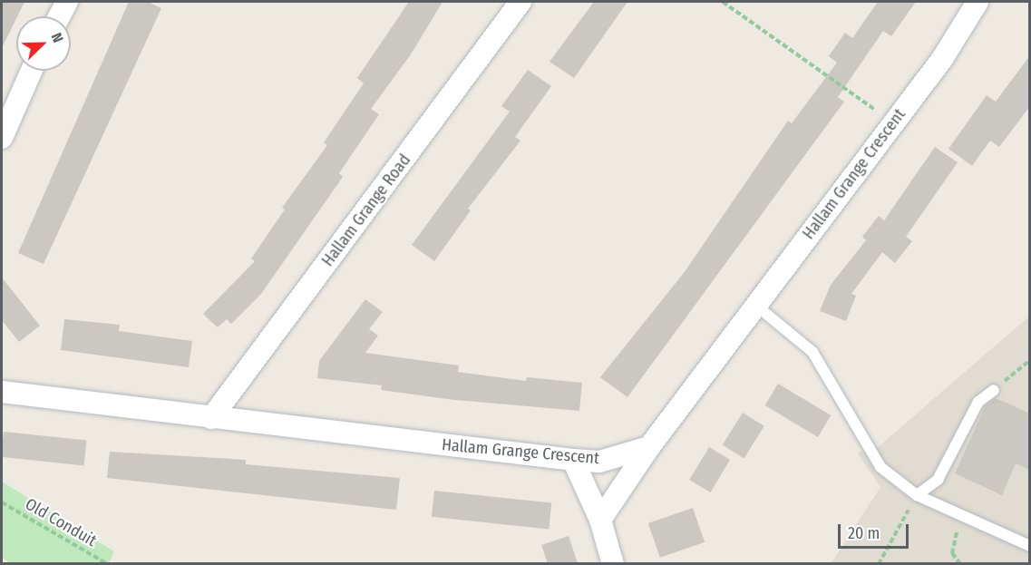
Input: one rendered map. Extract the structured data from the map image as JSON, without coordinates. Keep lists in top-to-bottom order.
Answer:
{
  "streets": {
    "street": ["Hallam Grange Crescent", "Hallam Grange Road"],
    "path": ["Old Conduit"]
  },
  "crossings": [
    ["Hallam Grange Crescent", "Hallam Grange Road"]
  ],
  "scale_bar": "20 m",
  "north": "top right"
}
